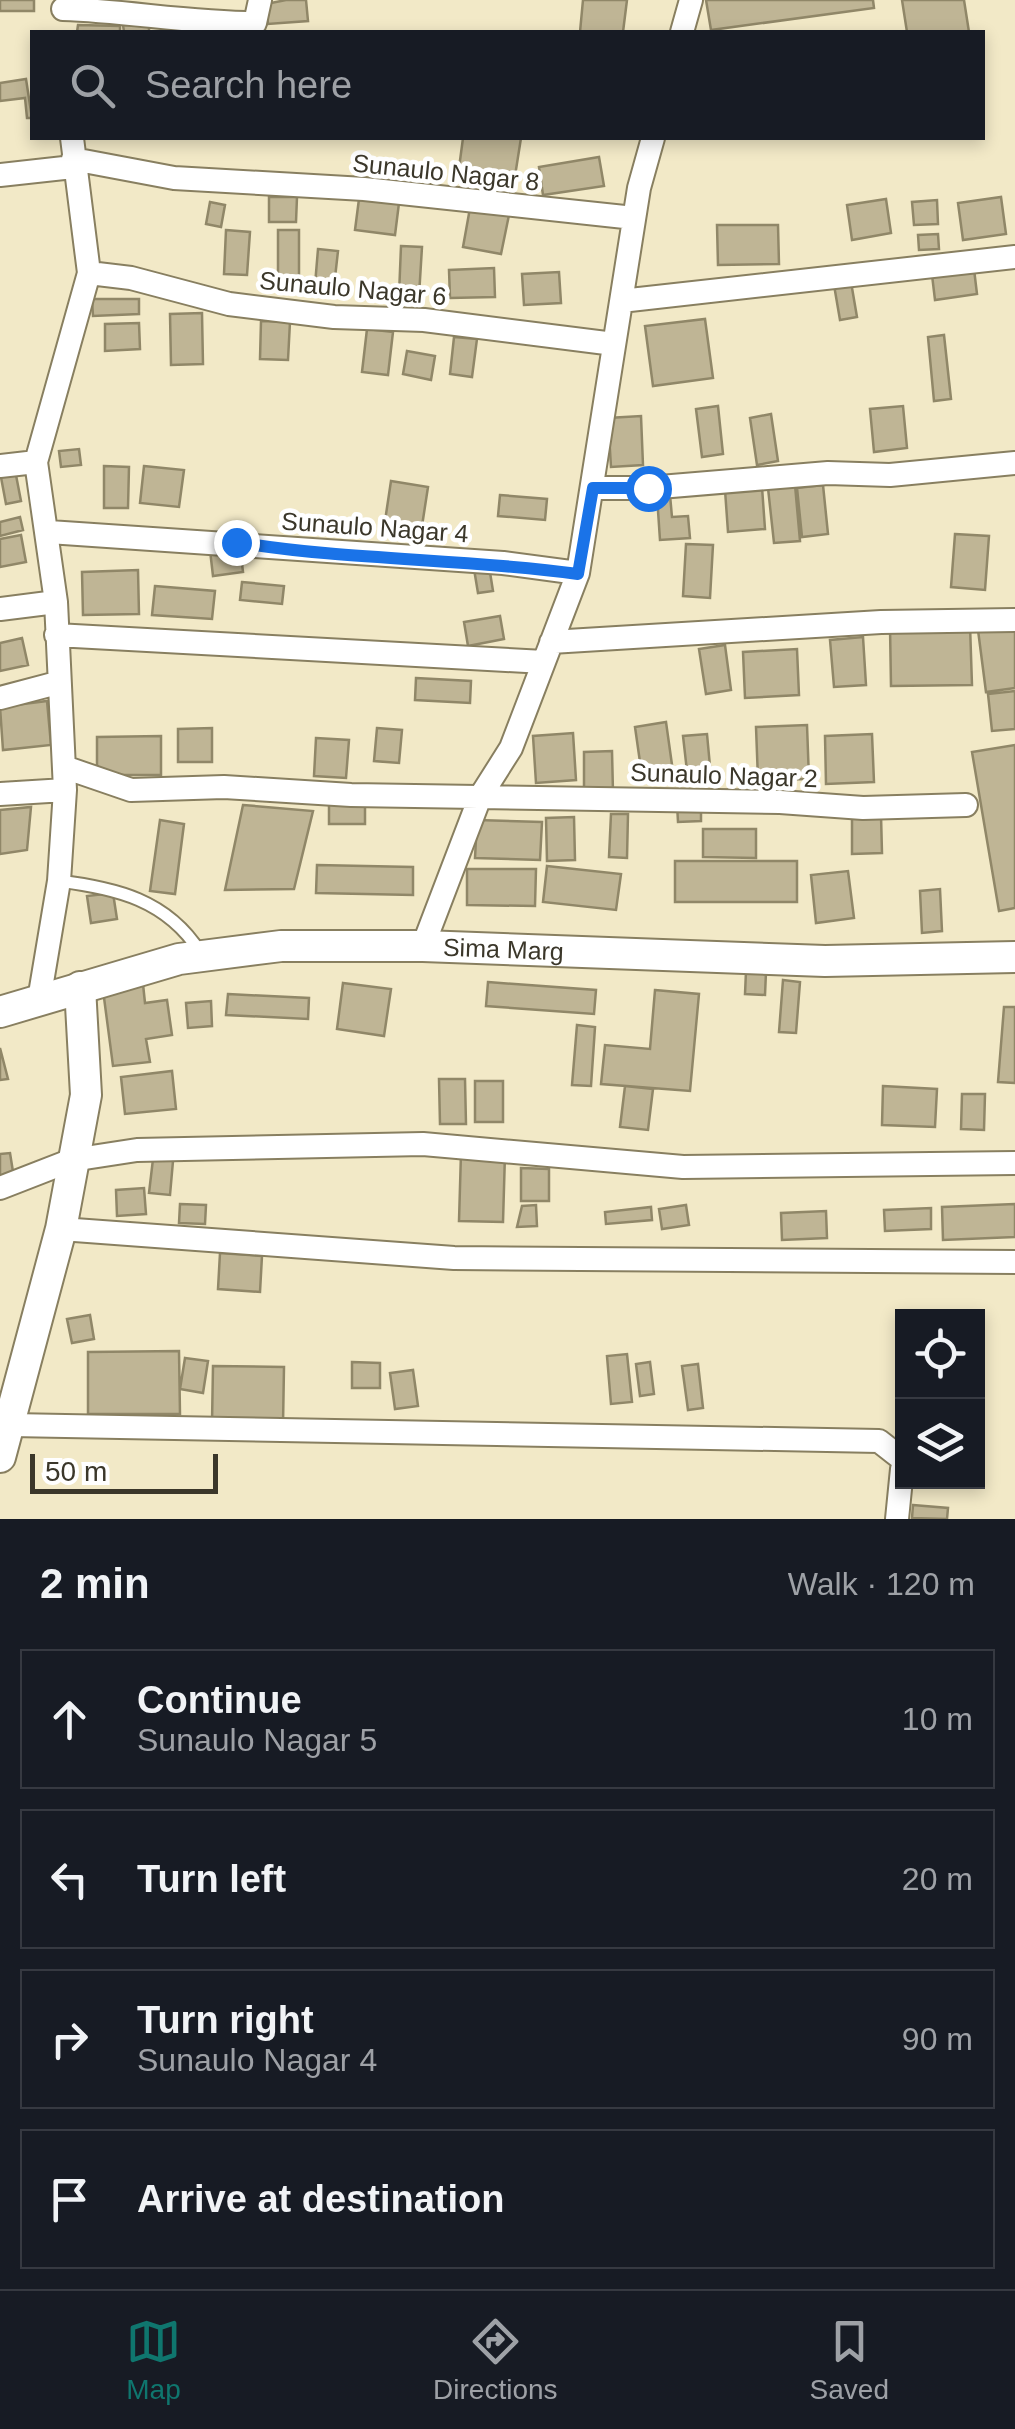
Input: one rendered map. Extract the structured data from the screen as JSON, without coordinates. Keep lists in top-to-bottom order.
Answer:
{
  "streets": {
    "street": [
      "Sunaulo Nagar 8",
      "Sunaulo Nagar 6",
      "Sunaulo Nagar 4",
      "Sunaulo Nagar 2",
      "Sima Marg"
    ]
  },
  "scale_bar": "50 m",
  "page": {
    "search": "Search here",
    "scale": "50 m",
    "heading": ["2 min", "Walk · 120 m"],
    "list": [
      ["Continue", "Sunaulo Nagar 5", "10 m"],
      ["Turn left", "20 m"],
      ["Turn right", "Sunaulo Nagar 4", "90 m"],
      "Arrive at destination"
    ],
    "nav": ["Map", "Directions", "Saved"]
  }
}
